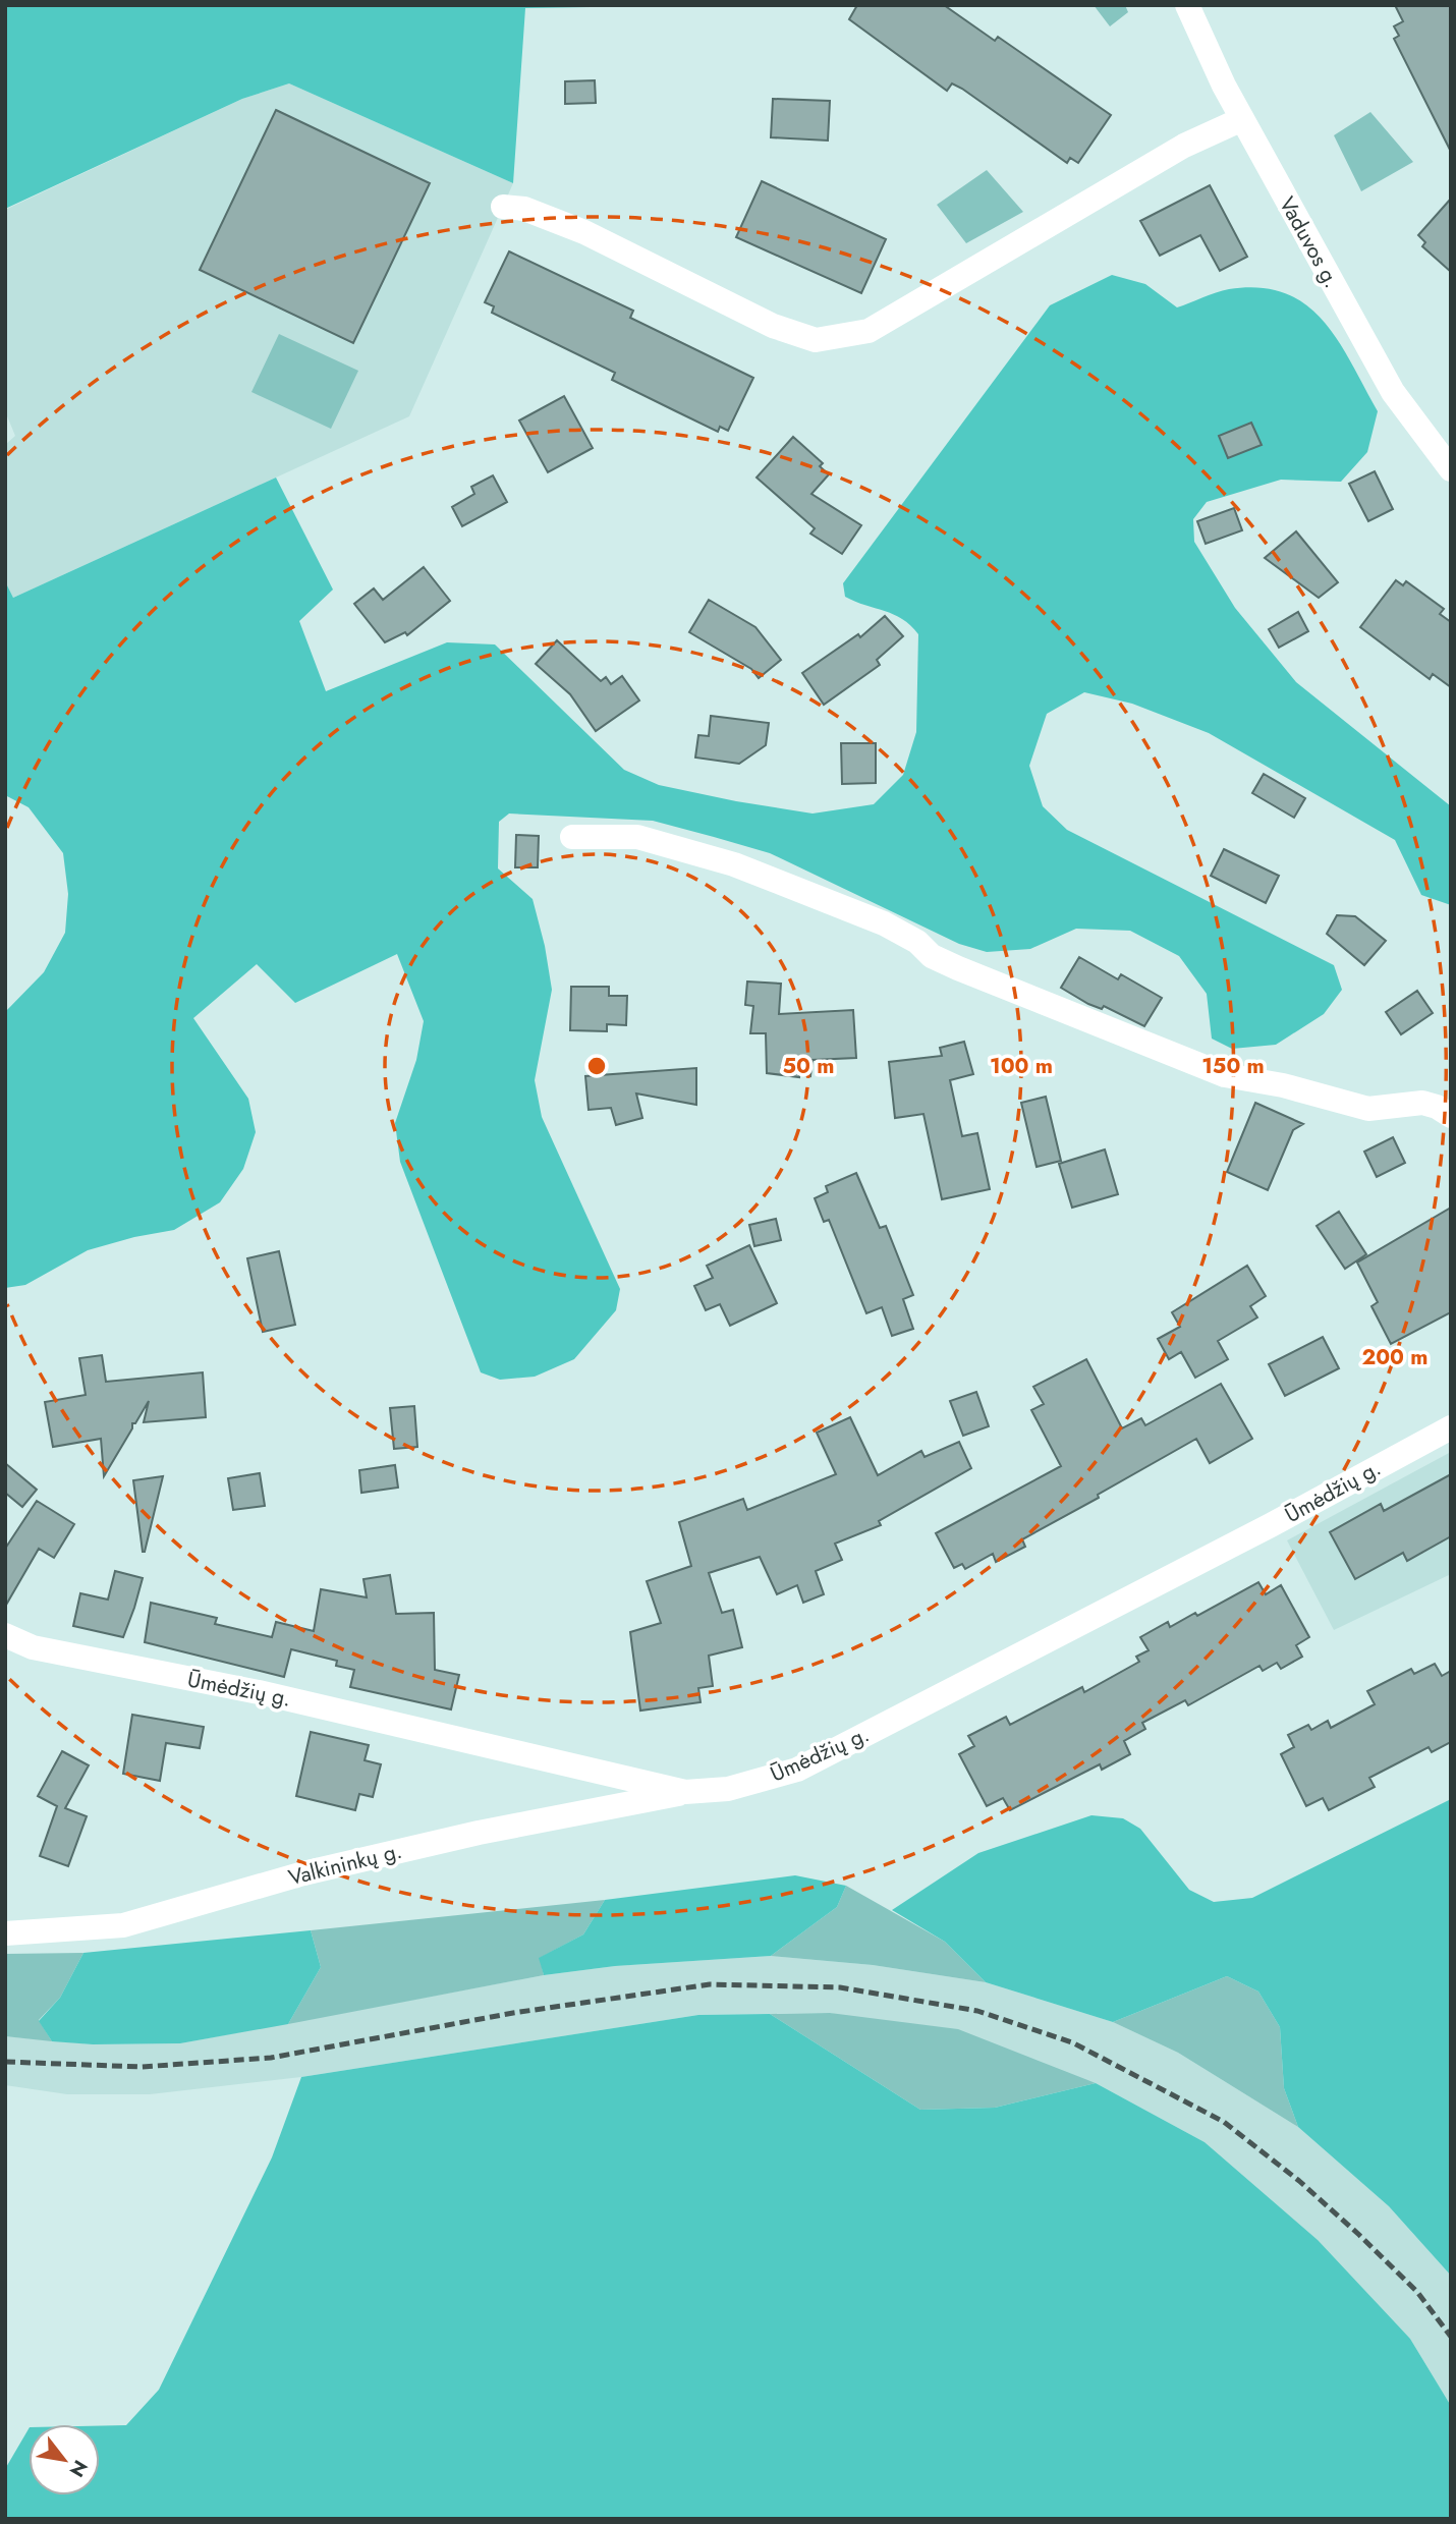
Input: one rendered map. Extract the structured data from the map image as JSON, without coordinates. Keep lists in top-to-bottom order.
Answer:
{
  "streets": {
    "street": ["Vaduvos g.", "Ūmėdžių g.", "Valkininkų g."]
  },
  "crossings": [
    ["Ūmėdžių g.", "Valkininkų g."]
  ],
  "north": "bottom right",
  "rings": [
    "50 m",
    "100 m",
    "150 m",
    "200 m"
  ]
}
